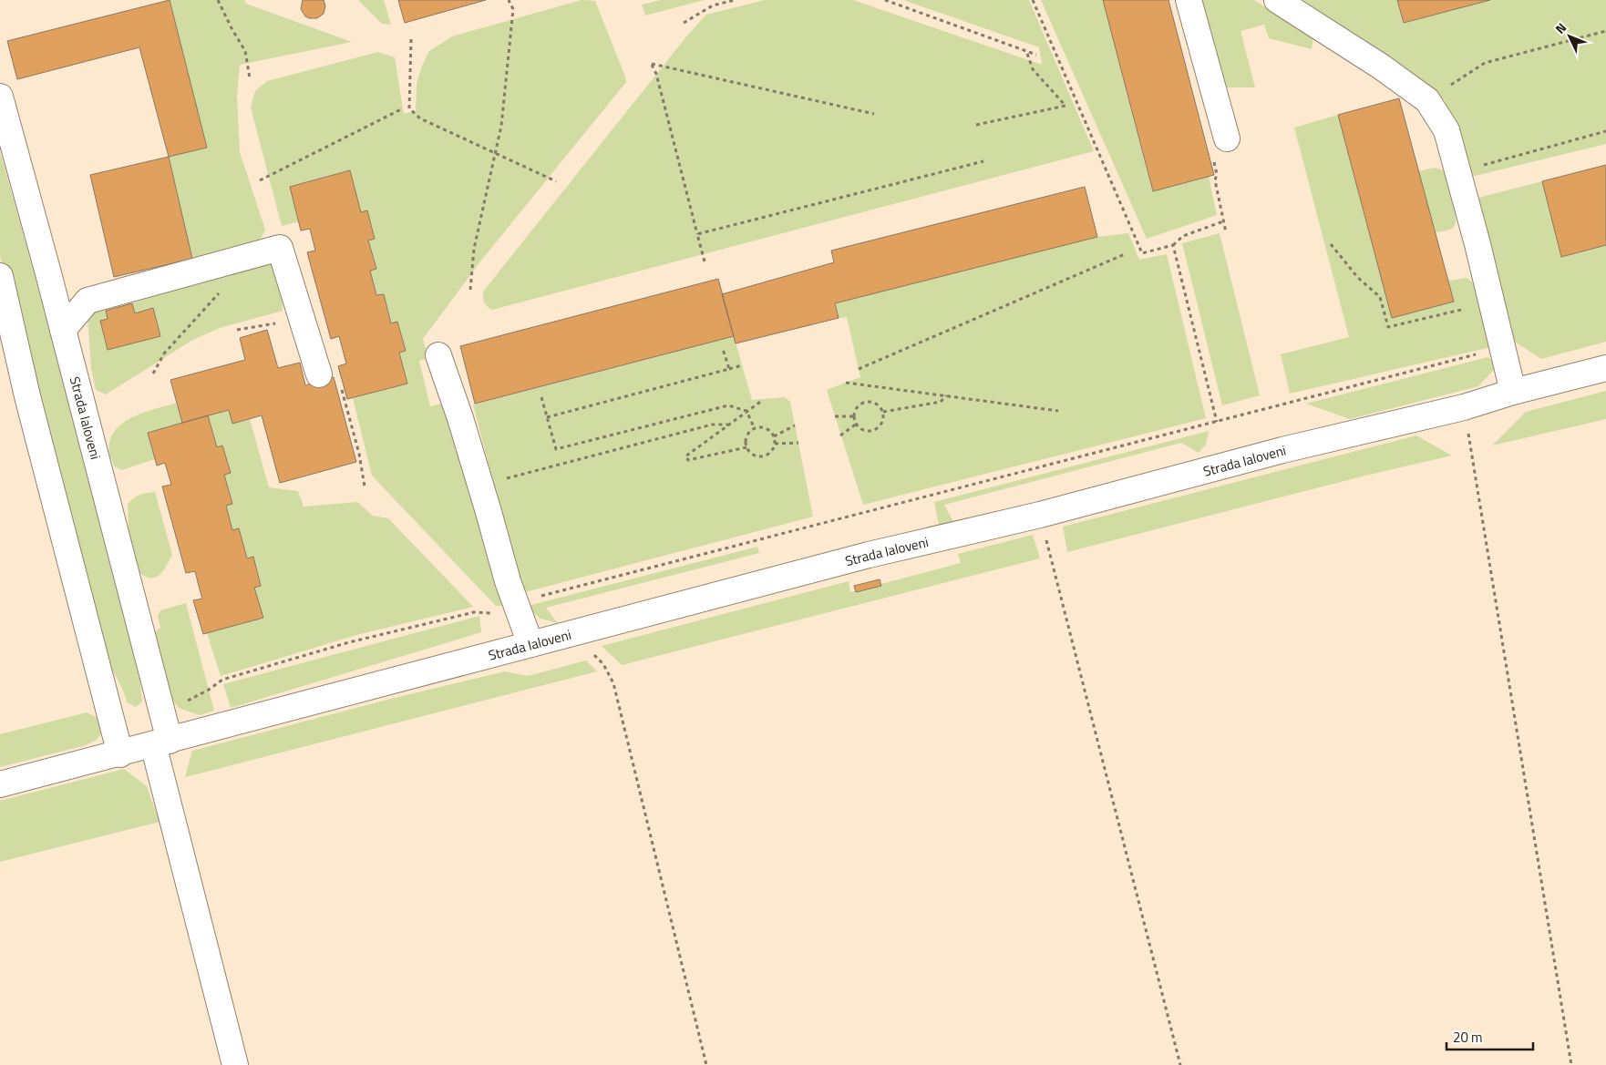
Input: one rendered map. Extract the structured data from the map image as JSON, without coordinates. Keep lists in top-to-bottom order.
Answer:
{
  "streets": {
    "street": ["Strada Ialoveni"]
  },
  "scale_bar": "20 m",
  "north": "top left"
}
